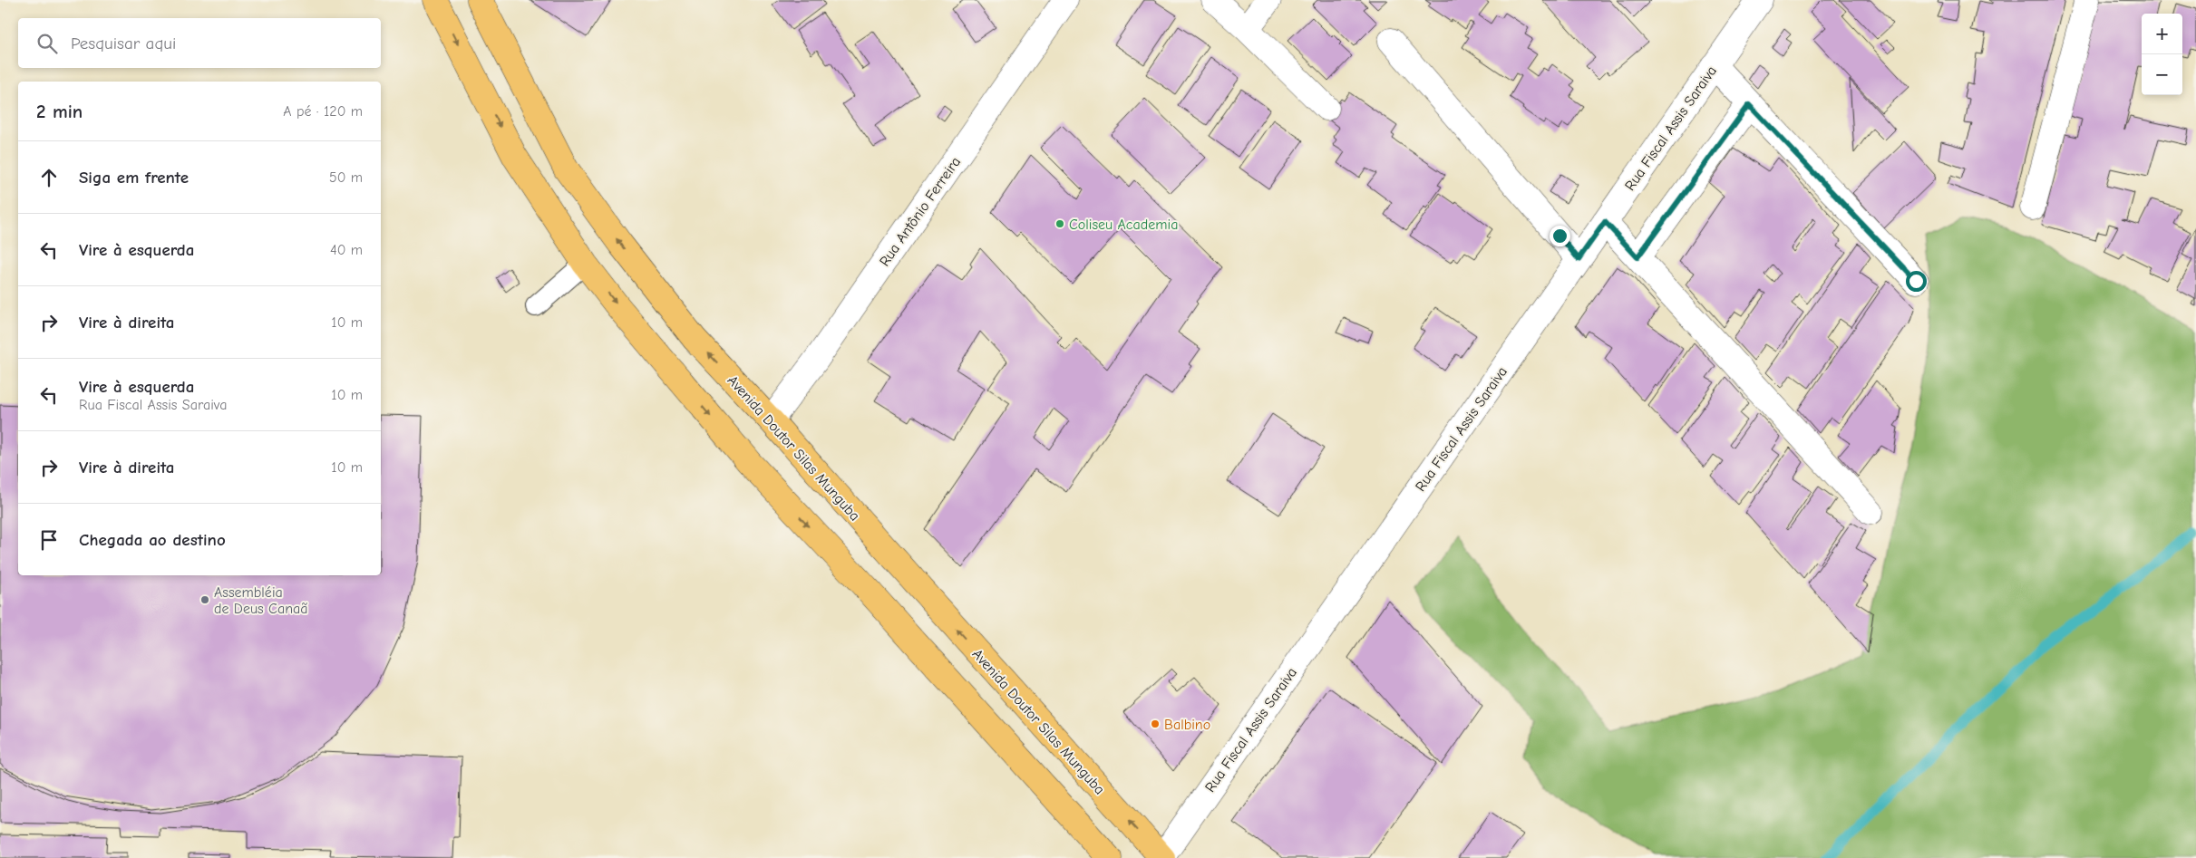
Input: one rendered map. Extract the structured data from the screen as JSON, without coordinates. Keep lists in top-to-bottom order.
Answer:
{
  "streets": {
    "main road": ["Avenida Doutor Silas Munguba"],
    "street": ["Rua Fiscal Assis Saraiva", "Rua Antônio Ferreira"]
  },
  "crossings": [
    ["Rua Fiscal Assis Saraiva", "Avenida Doutor Silas Munguba"],
    ["Rua Antônio Ferreira", "Avenida Doutor Silas Munguba"]
  ],
  "places": ["Coliseu Academia", "Assembléia de Deus Canaã", "Balbino"],
  "page": {
    "map_buttons": ["+", "−"],
    "search": "Pesquisar aqui",
    "heading": ["2 min", "A pé · 120 m"],
    "list": [
      ["Siga em frente", "50 m"],
      ["Vire à esquerda", "40 m"],
      ["Vire à direita", "10 m"],
      ["Vire à esquerda", "Rua Fiscal Assis Saraiva", "10 m"],
      ["Vire à direita", "10 m"],
      "Chegada ao destino"
    ]
  }
}
